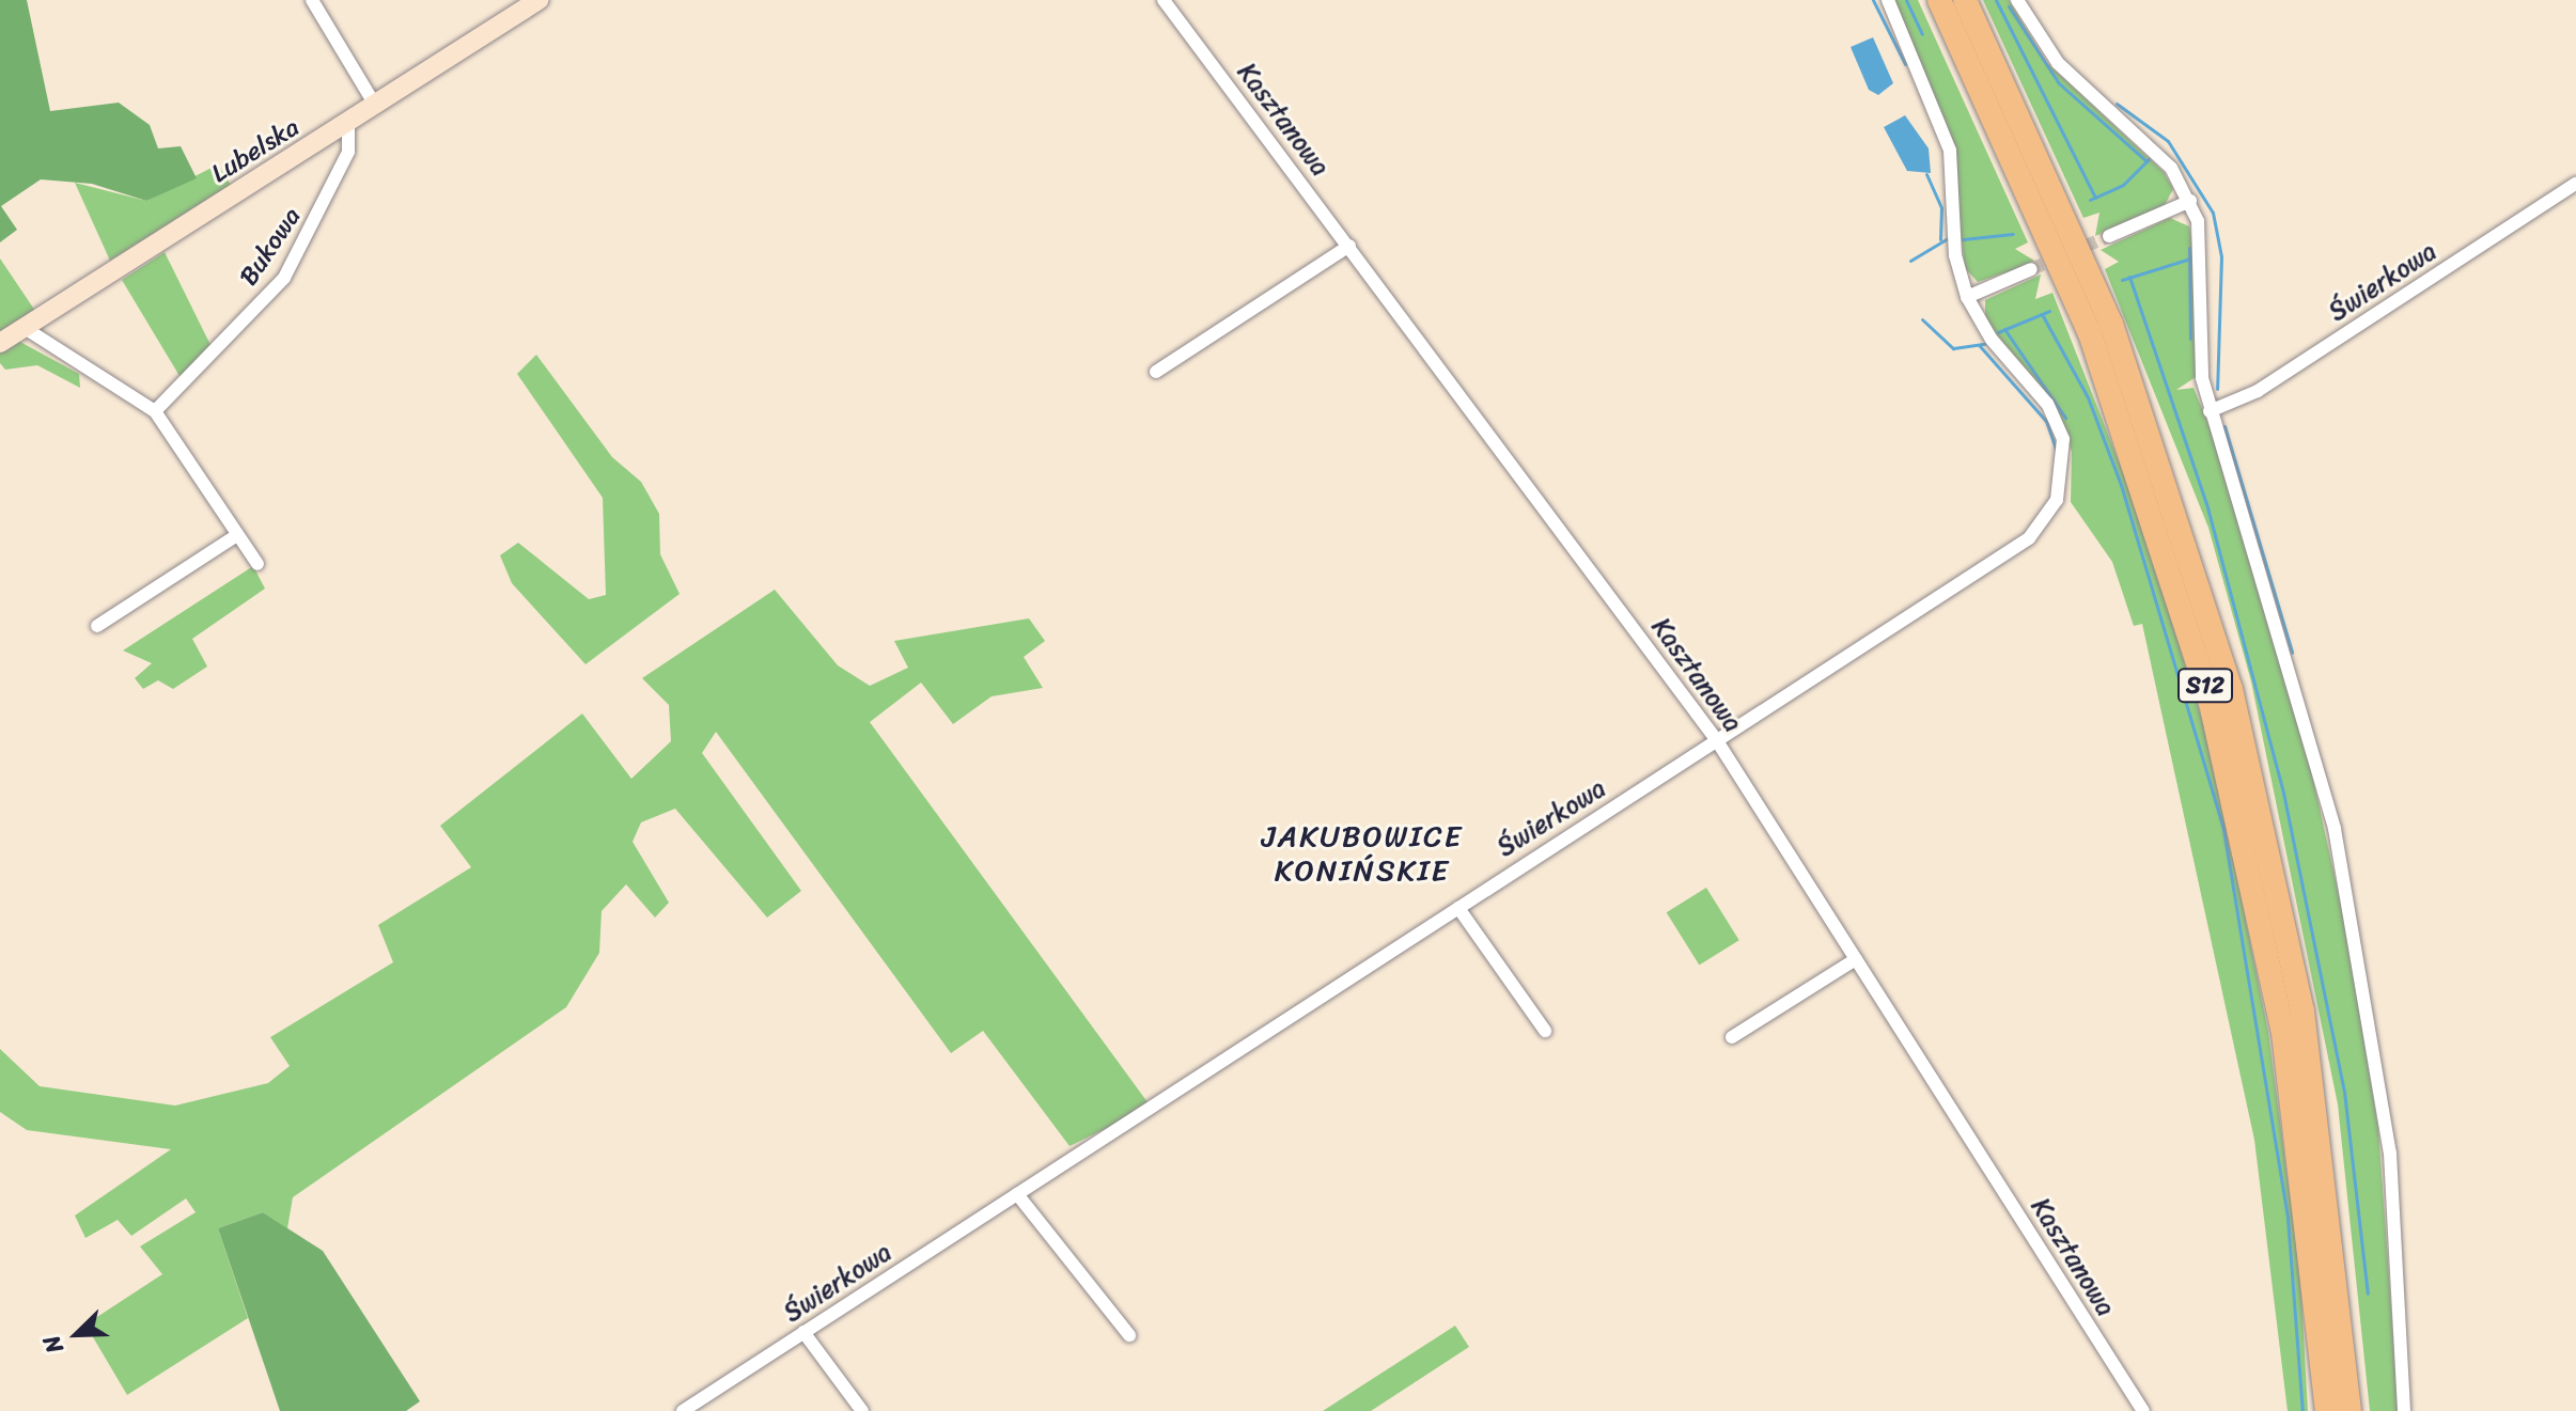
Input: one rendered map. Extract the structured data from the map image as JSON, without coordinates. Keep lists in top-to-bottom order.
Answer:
{
  "streets": {
    "highway": ["S12"],
    "street": [
      "Kasztanowa",
      "Lubelska",
      "Bukowa",
      "Świerkowa"
    ]
  },
  "crossings": [
    ["Kasztanowa", "Świerkowa"],
    ["Lubelska", "Bukowa"]
  ],
  "districts": ["JAKUBOWICE KONIŃSKIE"],
  "north": "bottom left"
}
